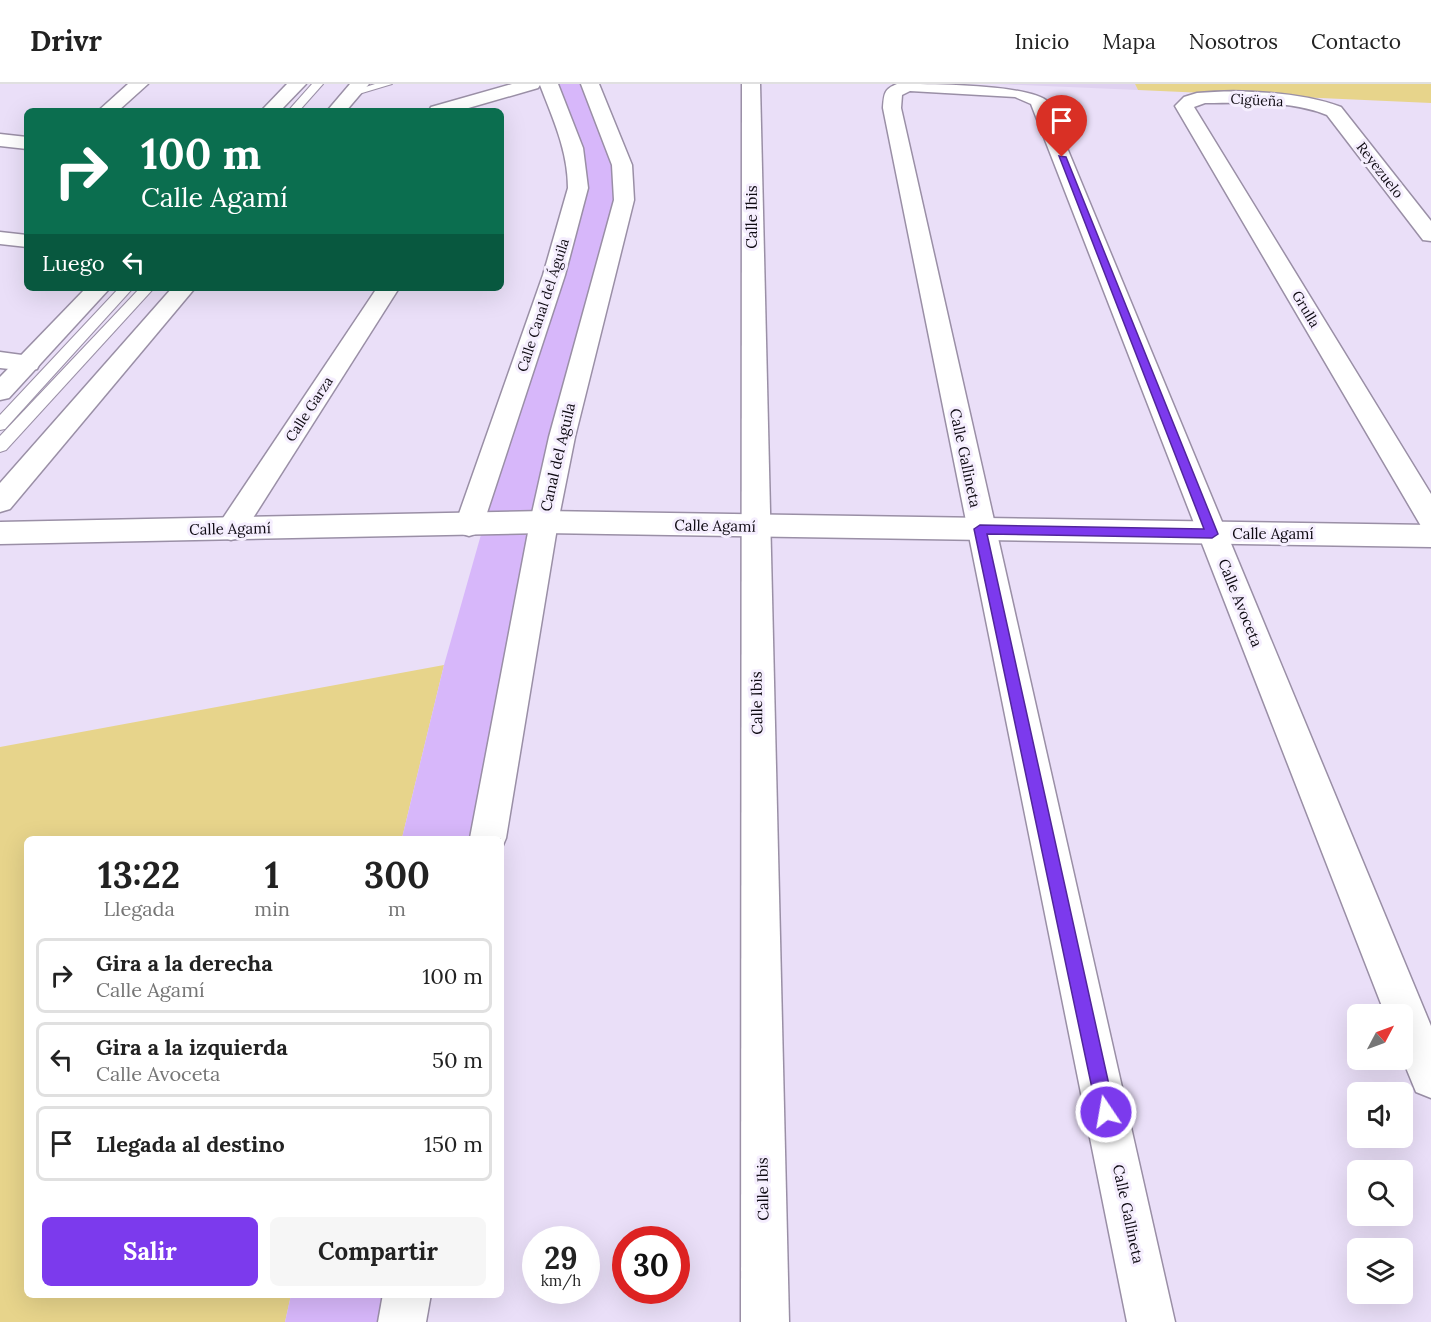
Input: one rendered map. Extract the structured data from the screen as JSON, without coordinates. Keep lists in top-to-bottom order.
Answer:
{
  "streets": {
    "street": [
      "Cigüeña",
      "Reyezuelo",
      "Calle Ibis",
      "Calle Canal del Águila",
      "Grulla",
      "Calle Garza",
      "Canal del Aguila",
      "Calle Gallineta",
      "Calle Agamí",
      "Calle Avoceta"
    ]
  },
  "crossings": [
    ["Cigüeña", "Reyezuelo"],
    ["Cigüeña", "Grulla"],
    ["Calle Ibis", "Calle Agamí"],
    ["Calle Canal del Águila", "Calle Agamí"],
    ["Calle Garza", "Calle Agamí"],
    ["Canal del Aguila", "Calle Agamí"],
    ["Calle Gallineta", "Calle Agamí"],
    ["Calle Gallineta", "Calle Avoceta"],
    ["Calle Agamí", "Calle Avoceta"]
  ],
  "north": "top right",
  "page": {
    "header": "Drivr",
    "nav": [
      "Inicio",
      "Mapa",
      "Nosotros",
      "Contacto"
    ],
    "turn": ["100 m", "Calle Agamí"],
    "then": "Luego",
    "eta": [
      "13:22",
      "Llegada",
      "1",
      "min",
      "300",
      "m"
    ],
    "list": [
      {
        "name": "Gira a la derecha",
        "note": "Calle Agamí",
        "value": "100 m"
      },
      {
        "name": "Gira a la izquierda",
        "note": "Calle Avoceta",
        "value": "50 m"
      },
      {
        "name": "Llegada al destino",
        "value": "150 m"
      }
    ],
    "buttons": ["Salir", "Compartir"],
    "speed": "29 km/h",
    "limit": "30"
  }
}
